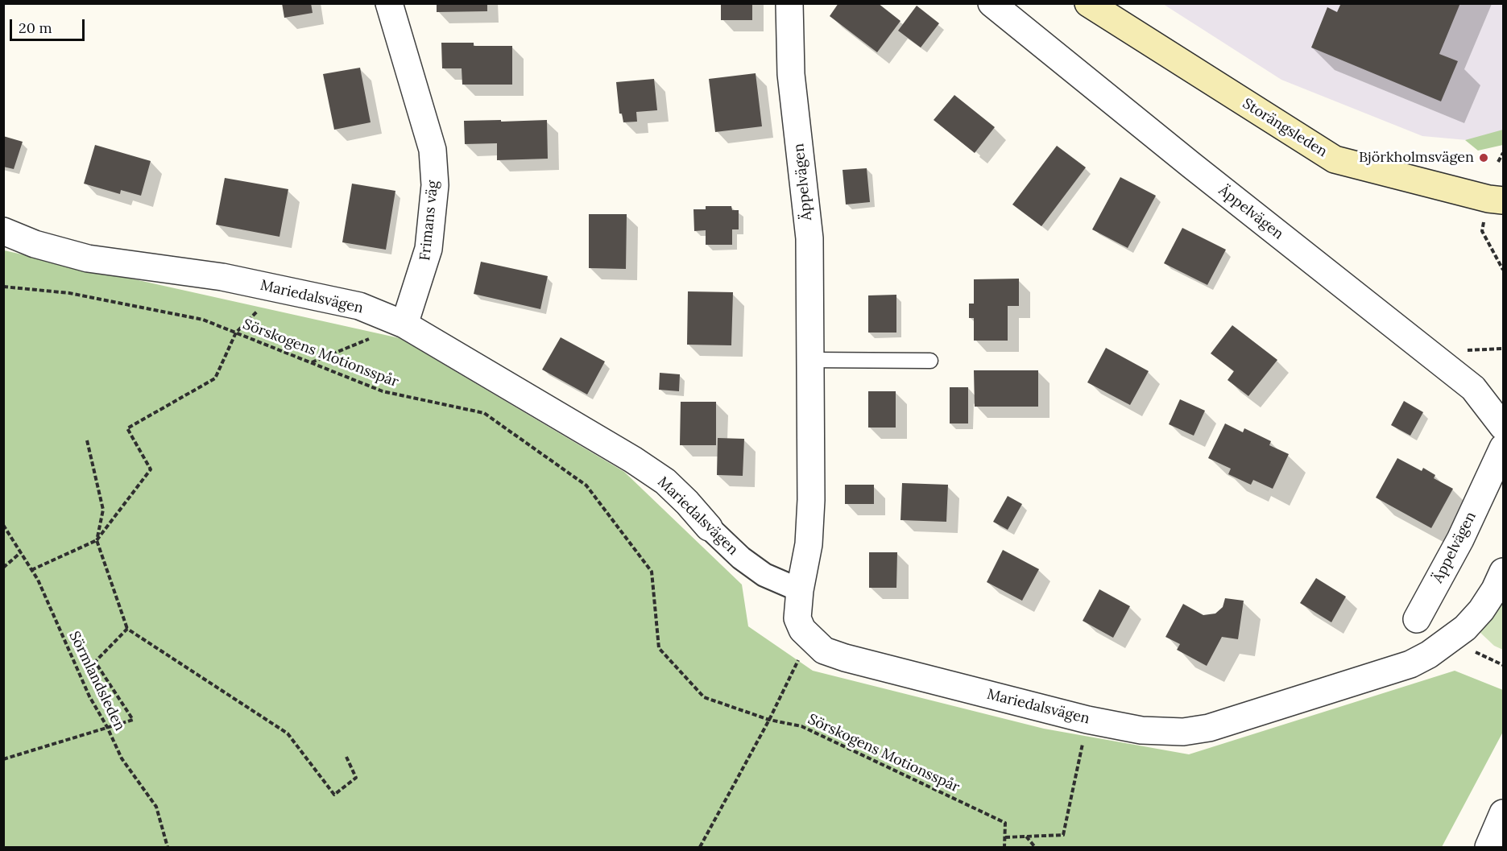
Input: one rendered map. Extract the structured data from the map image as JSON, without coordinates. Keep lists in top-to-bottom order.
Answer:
{
  "streets": {
    "main road": ["Storängsleden"],
    "street": ["Äppelvägen", "Frimans väg", "Mariedalsvägen"],
    "path": ["Sörskogens Motionsspår", "Sörmlandsleden"]
  },
  "crossings": [
    ["Äppelvägen", "Mariedalsvägen"],
    ["Frimans väg", "Mariedalsvägen"]
  ],
  "places": ["Björkholmsvägen"],
  "scale_bar": "20 m"
}
